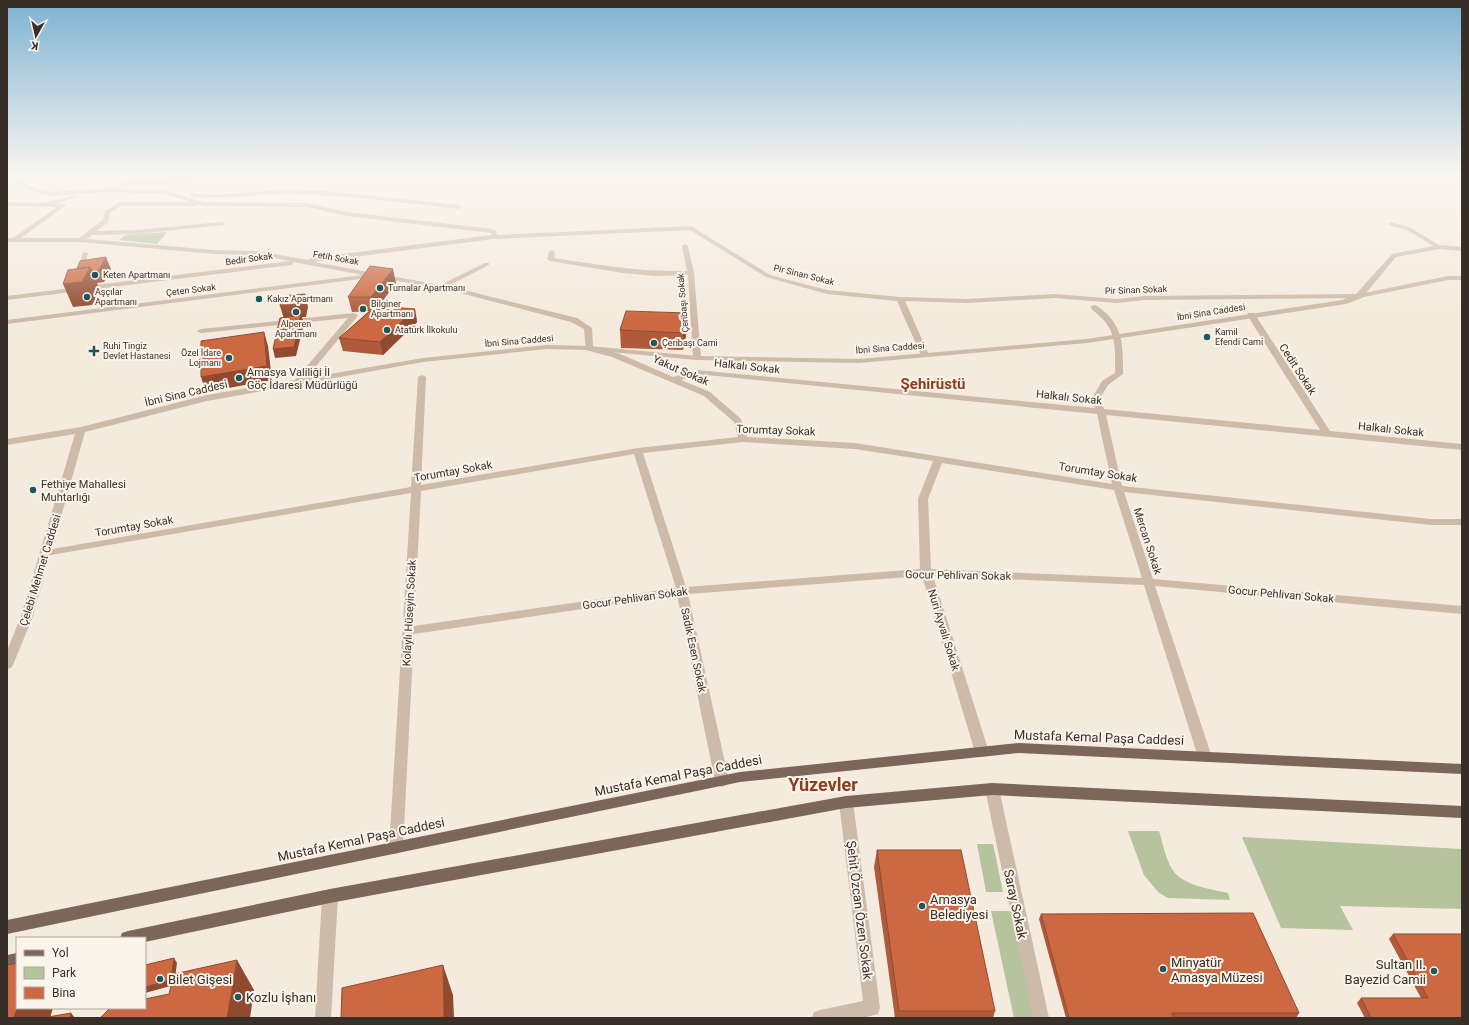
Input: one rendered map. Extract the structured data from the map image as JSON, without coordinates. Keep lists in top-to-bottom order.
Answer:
{
  "streets": {
    "main road": ["Mustafa Kemal Paşa Caddesi"],
    "street": [
      "Fetih Sokak",
      "Bedir Sokak",
      "Pir Sinan Sokak",
      "Çeten Sokak",
      "Çeribaşı Sokak",
      "İbni Sina Caddesi",
      "Halkalı Sokak",
      "Cedit Sokak",
      "Yakut Sokak",
      "Torumtay Sokak",
      "Mercan Sokak",
      "Çelebi Mehmet Caddesi",
      "Gocur Pehlivan Sokak",
      "Kolaylı Hüseyin Sokak",
      "Nuri Ayvalı Sokak",
      "Sadık Esen Sokak",
      "Saray Sokak",
      "Şehit Özcan Özen Sokak"
    ]
  },
  "crossings": [
    ["Fetih Sokak", "Bedir Sokak"],
    ["Fetih Sokak", "Çeten Sokak"],
    ["Fetih Sokak", "İbni Sina Caddesi"],
    ["Fetih Sokak", "Yakut Sokak"],
    ["Bedir Sokak", "Pir Sinan Sokak"],
    ["Pir Sinan Sokak", "İbni Sina Caddesi"],
    ["Çeribaşı Sokak", "İbni Sina Caddesi"],
    ["İbni Sina Caddesi", "Cedit Sokak"],
    ["İbni Sina Caddesi", "Yakut Sokak"],
    ["İbni Sina Caddesi", "Mercan Sokak"],
    ["İbni Sina Caddesi", "Çelebi Mehmet Caddesi"],
    ["Halkalı Sokak", "Cedit Sokak"],
    ["Halkalı Sokak", "Yakut Sokak"],
    ["Halkalı Sokak", "Mercan Sokak"],
    ["Yakut Sokak", "Torumtay Sokak"],
    ["Torumtay Sokak", "Mercan Sokak"],
    ["Torumtay Sokak", "Çelebi Mehmet Caddesi"],
    ["Torumtay Sokak", "Kolaylı Hüseyin Sokak"],
    ["Torumtay Sokak", "Nuri Ayvalı Sokak"],
    ["Torumtay Sokak", "Sadık Esen Sokak"],
    ["Mercan Sokak", "Gocur Pehlivan Sokak"],
    ["Mercan Sokak", "Mustafa Kemal Paşa Caddesi"],
    ["Gocur Pehlivan Sokak", "Kolaylı Hüseyin Sokak"],
    ["Gocur Pehlivan Sokak", "Nuri Ayvalı Sokak"],
    ["Gocur Pehlivan Sokak", "Sadık Esen Sokak"],
    ["Kolaylı Hüseyin Sokak", "Mustafa Kemal Paşa Caddesi"],
    ["Nuri Ayvalı Sokak", "Mustafa Kemal Paşa Caddesi"],
    ["Sadık Esen Sokak", "Mustafa Kemal Paşa Caddesi"]
  ],
  "districts": ["Şehirüstü", "Yüzevler"],
  "places": {
    "other": [
      "Keten Apartmanı",
      "Turnalar Apartmanı",
      "Aşçılar Apartmanı",
      "Kakız Apartmanı",
      "Bilginer Apartmanı",
      "Alperen Apartmanı",
      "Atatürk İlkokulu",
      "Kamil Efendi Cami",
      "Çeribaşı Cami",
      "Özel İdare Lojmanı",
      "Amasya Valiliği İl Göç İdaresi Müdürlüğü",
      "Fethiye Mahallesi Muhtarlığı",
      "Amasya Belediyesi",
      "Minyatür Amasya Müzesi",
      "Sultan II. Bayezid Camii",
      "Bilet Gişesi",
      "Kozlu İşhanı"
    ],
    "health": ["Ruhi Tingiz Devlet Hastanesi"]
  },
  "legend": ["Yol", "Park", "Bina"],
  "north": "bottom"
}
